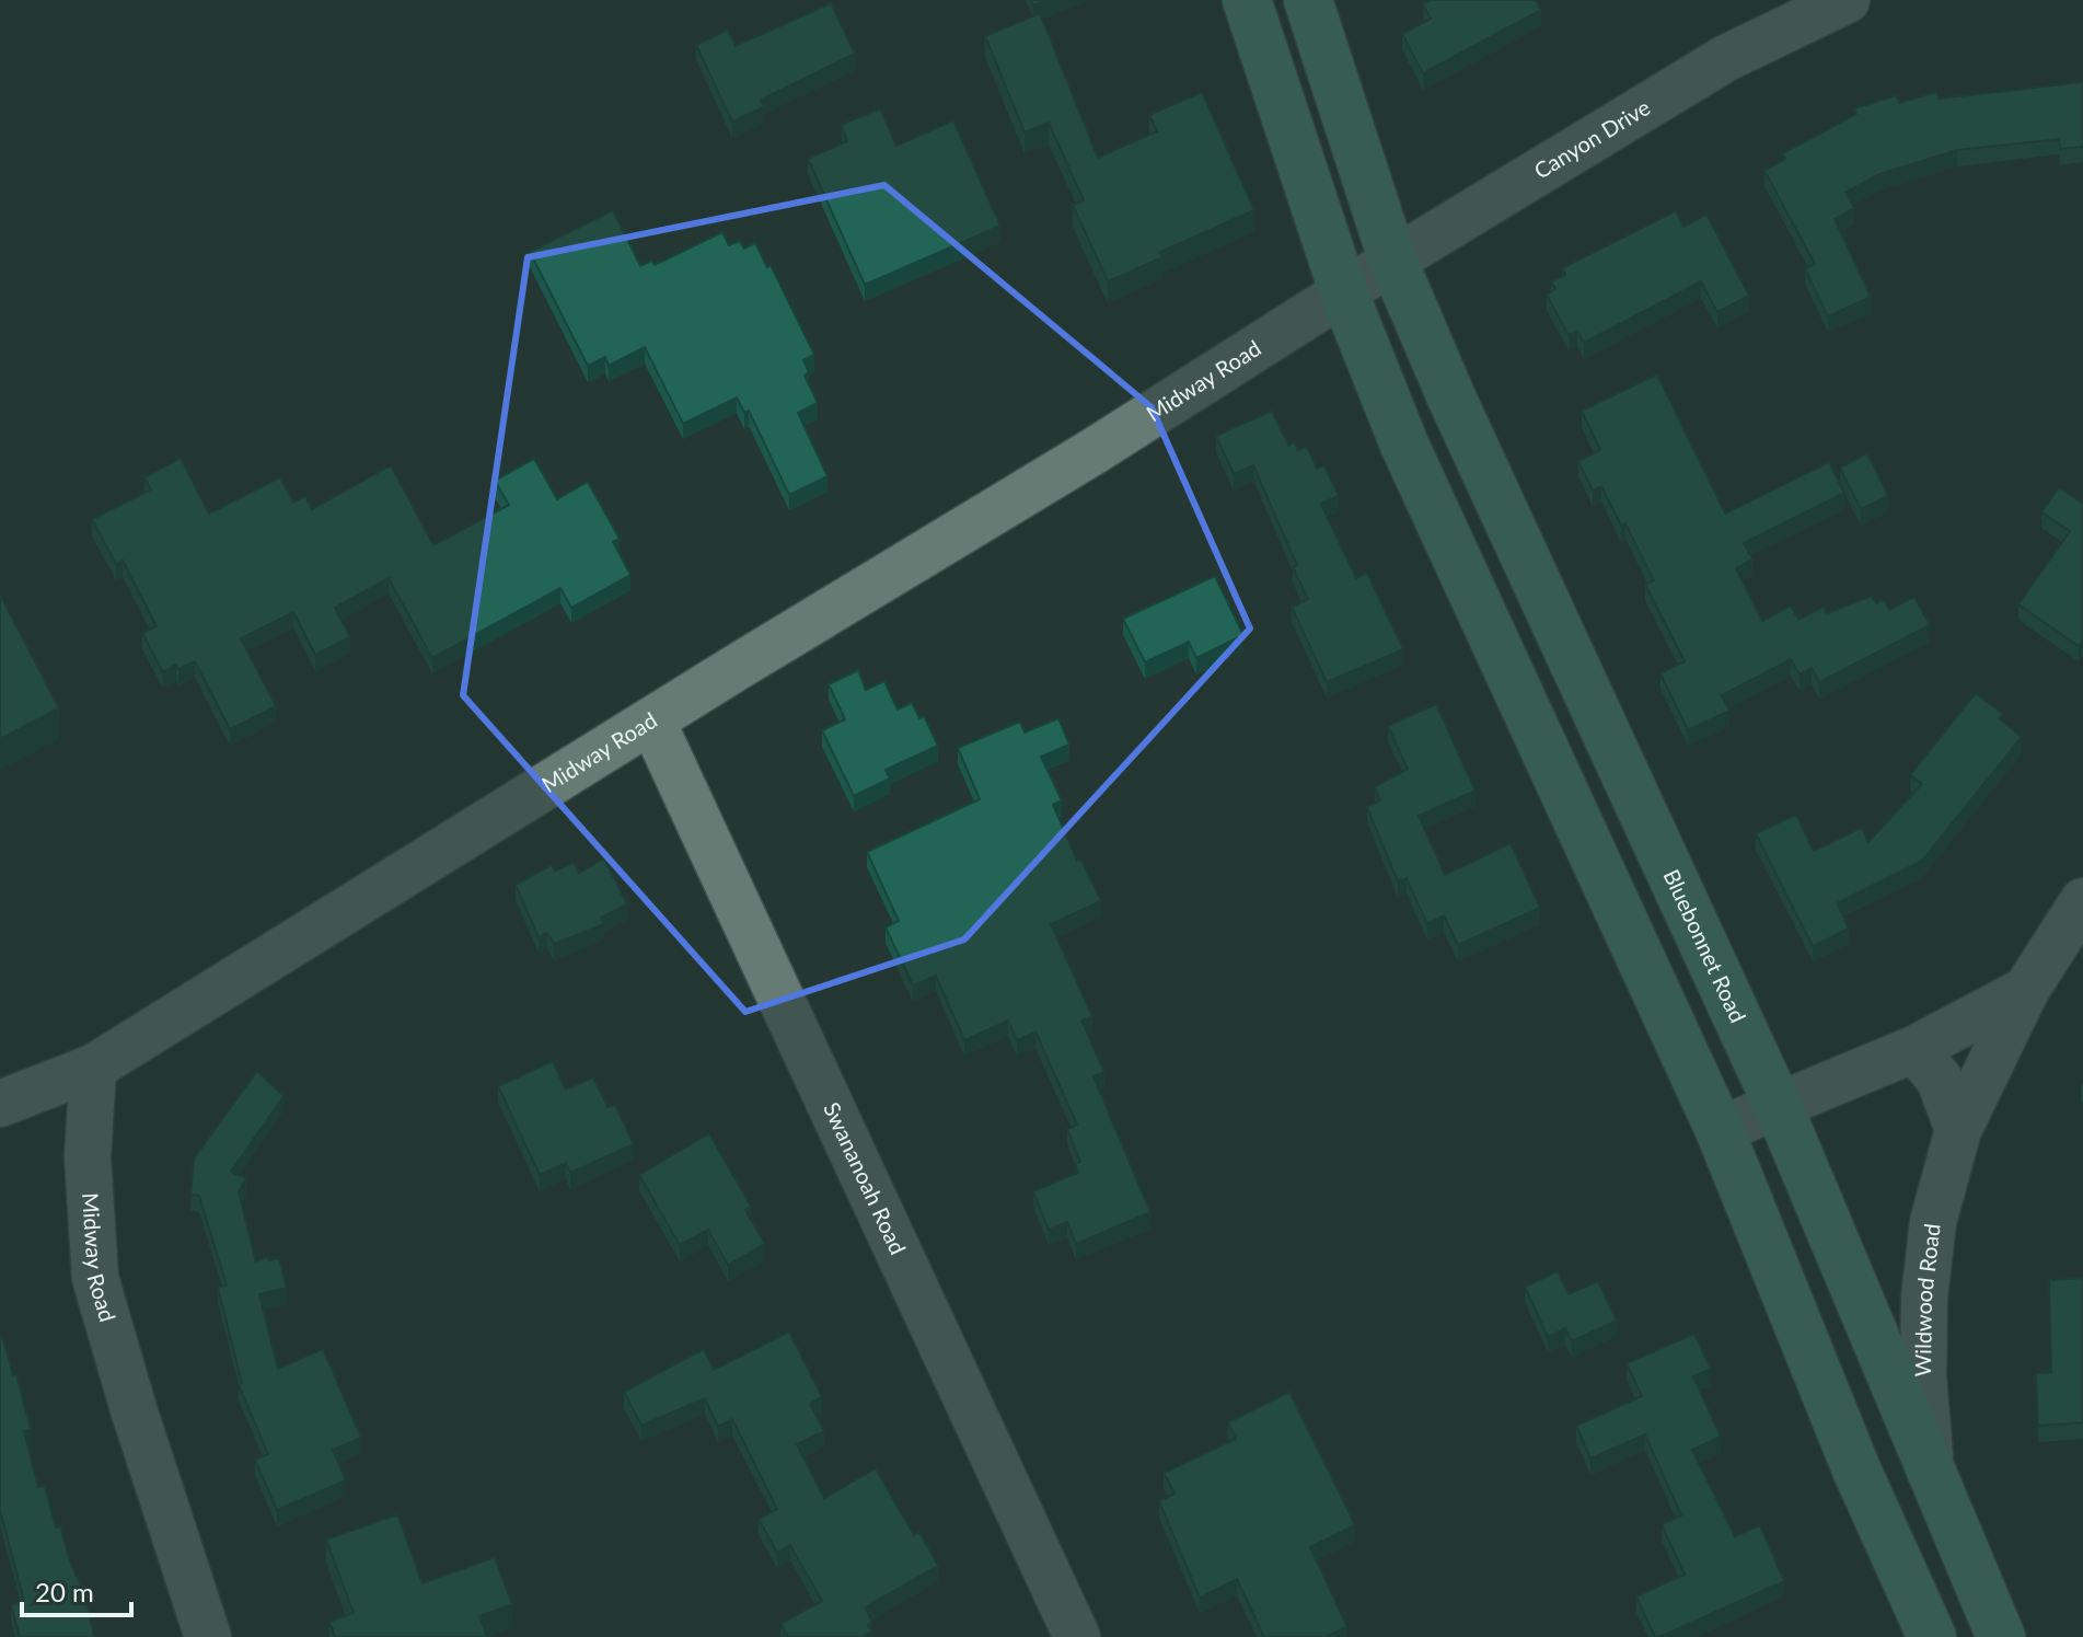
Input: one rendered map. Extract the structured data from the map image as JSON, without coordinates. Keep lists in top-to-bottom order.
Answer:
{
  "streets": {
    "main road": ["Bluebonnet Road"],
    "street": [
      "Canyon Drive",
      "Midway Road",
      "Swananoah Road",
      "Wildwood Road"
    ]
  },
  "crossings": [
    ["Canyon Drive", "Midway Road"],
    ["Canyon Drive", "Bluebonnet Road"],
    ["Midway Road", "Swananoah Road"],
    ["Bluebonnet Road", "Wildwood Road"]
  ],
  "scale_bar": "20 m"
}
